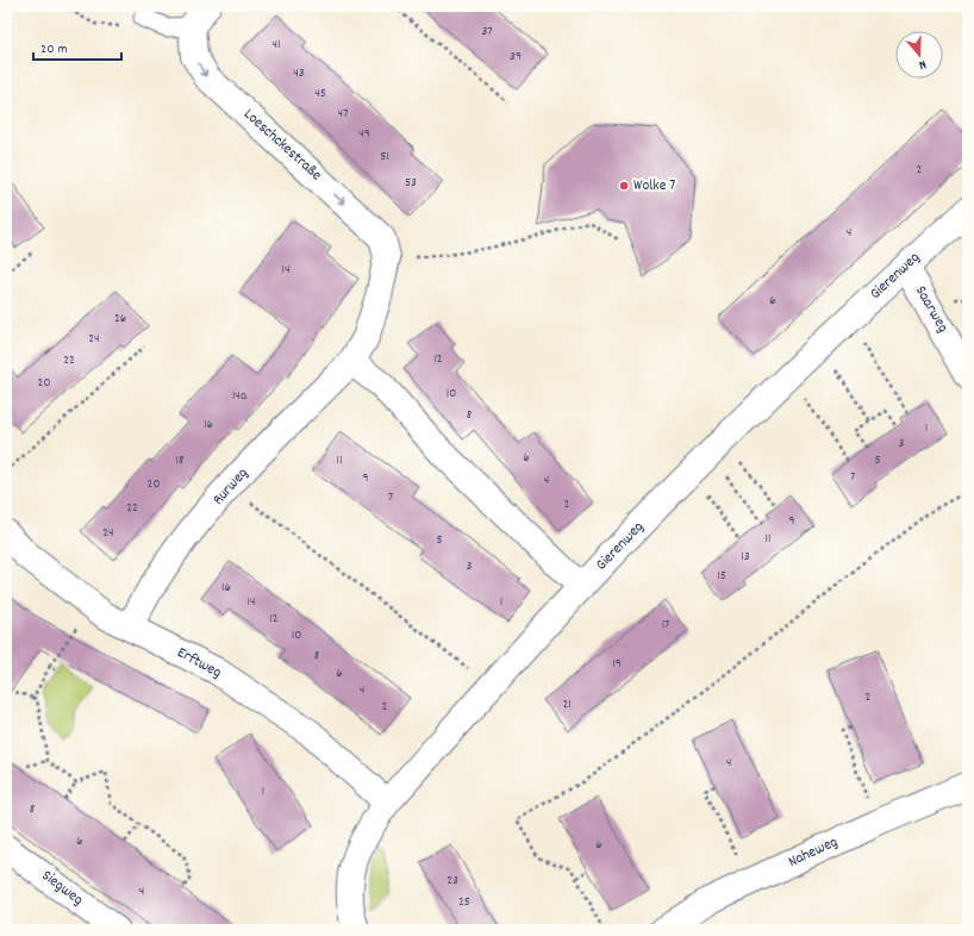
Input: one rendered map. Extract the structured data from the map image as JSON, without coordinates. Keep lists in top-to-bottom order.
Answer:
{
  "streets": {
    "street": [
      "Loeschckestraße",
      "Gierenweg",
      "Saarweg",
      "Rurweg",
      "Erftweg",
      "Naheweg",
      "Siegweg"
    ]
  },
  "crossings": [
    ["Loeschckestraße", "Rurweg"],
    ["Gierenweg", "Saarweg"],
    ["Gierenweg", "Erftweg"],
    ["Rurweg", "Erftweg"]
  ],
  "one_way": ["Loeschckestraße"],
  "places": ["Wolke 7"],
  "house_numbers": [
    "37",
    "41",
    "39",
    "43",
    "45",
    "47",
    "49",
    "51",
    "2",
    "53",
    "4",
    "14",
    "6",
    "26",
    "24",
    "12",
    "22",
    "20",
    "10",
    "14a",
    "8",
    "16",
    "1",
    "3",
    "6",
    "18",
    "11",
    "5",
    "7",
    "9",
    "4",
    "20",
    "7",
    "2",
    "22",
    "9",
    "24",
    "11",
    "5",
    "13",
    "3",
    "15",
    "16",
    "14",
    "1",
    "12",
    "17",
    "10",
    "8",
    "19",
    "6",
    "4",
    "2",
    "21",
    "2",
    "4",
    "1",
    "8",
    "6",
    "6",
    "23",
    "4",
    "25"
  ],
  "scale_bar": "20 m",
  "north": "bottom"
}
